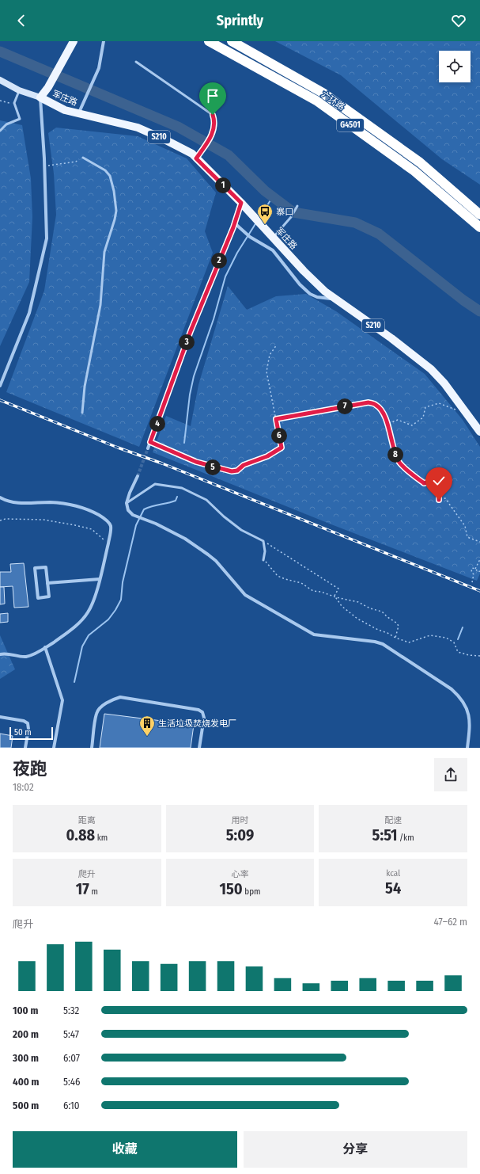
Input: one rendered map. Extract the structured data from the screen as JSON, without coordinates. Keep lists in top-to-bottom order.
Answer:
{
  "streets": {
    "highway": ["六环路", "G4501"],
    "main road": ["军庄路", "S210"]
  },
  "places": {
    "bus stop": ["寨口"],
    "building": ["生活垃圾焚烧发电厂"]
  },
  "scale_bar": "50 m",
  "page": {
    "header": "Sprintly",
    "pins": [
      "1",
      "2",
      "3",
      "7",
      "4",
      "6",
      "8",
      "5"
    ],
    "scale": "50 m",
    "heading": ["夜跑", "18:02"],
    "stats": [
      ["距离", "0.88 km"],
      ["用时", "5:09"],
      ["配速", "5:51 /km"],
      ["爬升", "17 m"],
      ["心率", "150 bpm"],
      ["kcal", "54"]
    ],
    "chart": ["爬升", "47–62 m"],
    "list": [
      {
        "name": "100 m",
        "note": "5:32"
      },
      {
        "name": "200 m",
        "note": "5:47"
      },
      {
        "name": "300 m",
        "note": "6:07"
      },
      {
        "name": "400 m",
        "note": "5:46"
      },
      {
        "name": "500 m",
        "note": "6:10"
      }
    ],
    "buttons": ["收藏", "分享"]
  }
}
